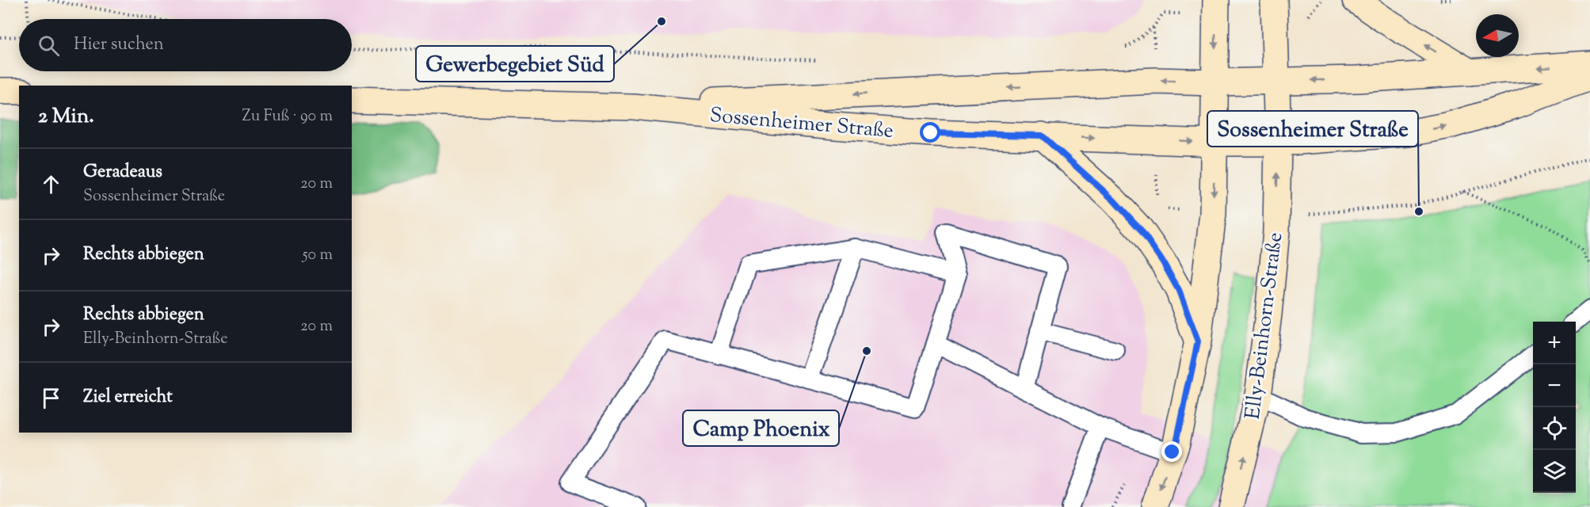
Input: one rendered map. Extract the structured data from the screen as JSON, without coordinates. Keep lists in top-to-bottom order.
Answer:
{
  "streets": {
    "main road": ["Sossenheimer Straße", "Elly-Beinhorn-Straße"]
  },
  "crossings": [
    ["Sossenheimer Straße", "Elly-Beinhorn-Straße"]
  ],
  "places": ["Gewerbegebiet Süd", "Sossenheimer Straße", "Camp Phoenix"],
  "north": "left",
  "page": {
    "search": "Hier suchen",
    "heading": ["2 Min.", "Zu Fuß · 90 m"],
    "list": [
      ["Geradeaus", "Sossenheimer Straße", "20 m"],
      ["Rechts abbiegen", "50 m"],
      ["Rechts abbiegen", "Elly-Beinhorn-Straße", "20 m"],
      "Ziel erreicht"
    ],
    "map_buttons": ["+", "−"]
  }
}
